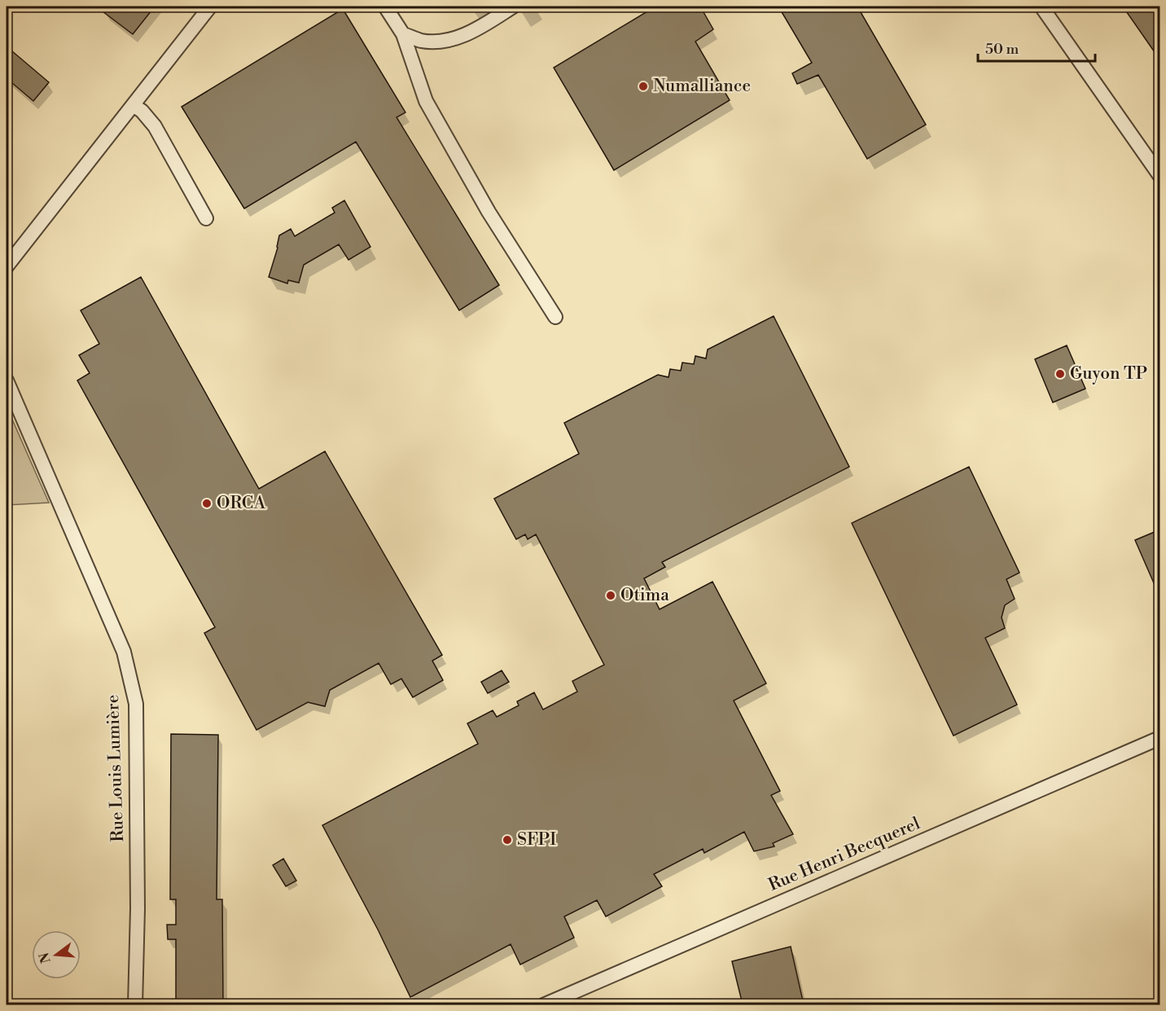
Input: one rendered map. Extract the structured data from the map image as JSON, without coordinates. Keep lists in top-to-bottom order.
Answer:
{
  "streets": {
    "street": ["Rue Louis Lumière", "Rue Henri Becquerel"]
  },
  "places": [
    "Numalliance",
    "Guyon TP",
    "ORCA",
    "Otima",
    "SFPI"
  ],
  "scale_bar": "50 m",
  "north": "left"
}
